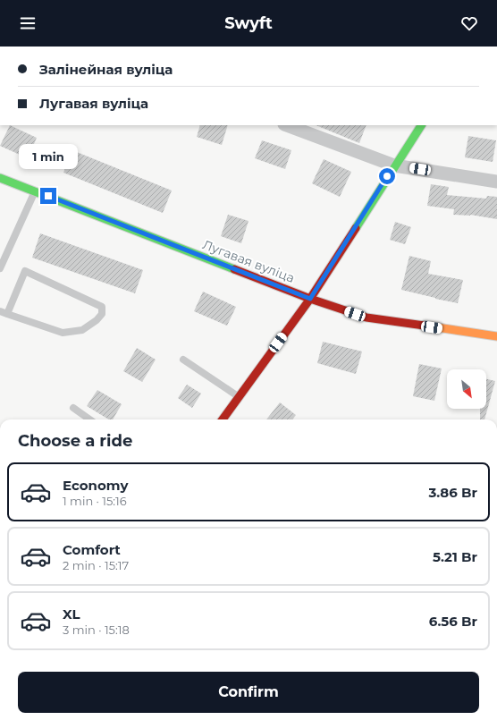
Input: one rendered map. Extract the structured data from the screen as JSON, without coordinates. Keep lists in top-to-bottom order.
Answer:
{
  "streets": {
    "street": ["Лугавая вуліца"]
  },
  "north": "bottom right",
  "page": {
    "header": "Swyft",
    "banner": ["Залінейная вуліца", "Лугавая вуліца"],
    "bubble": "1 min",
    "heading": "Choose a ride",
    "list": [
      {
        "name": "Economy",
        "note": "1 min · 15:16",
        "value": "3.86 Br"
      },
      {
        "name": "Comfort",
        "note": "2 min · 15:17",
        "value": "5.21 Br"
      },
      {
        "name": "XL",
        "note": "3 min · 15:18",
        "value": "6.56 Br"
      }
    ],
    "buttons": "Confirm"
  }
}
